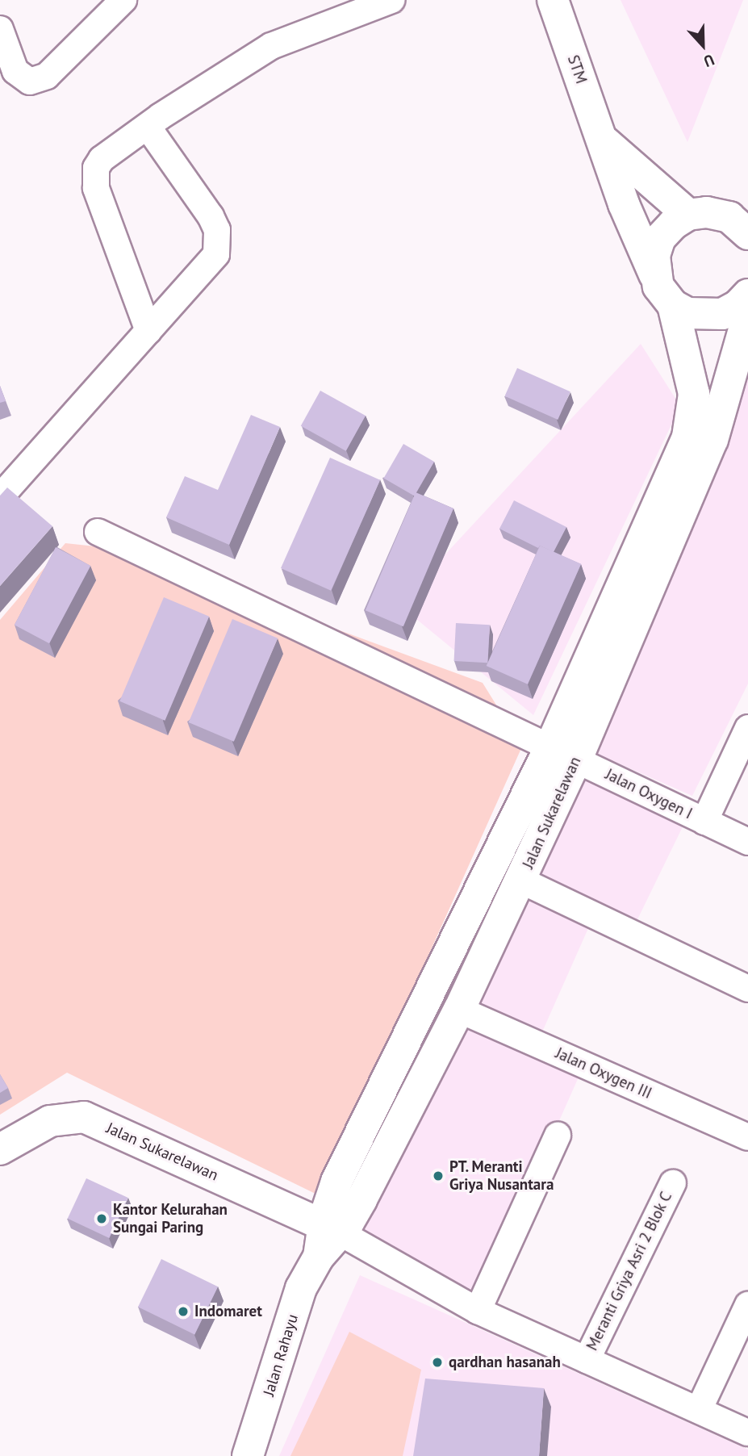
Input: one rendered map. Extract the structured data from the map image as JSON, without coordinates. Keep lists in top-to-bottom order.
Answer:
{
  "streets": {
    "main road": ["STM", "Jalan Sukarelawan", "Jalan Rahayu"],
    "street": ["Jalan Oxygen I", "Jalan Oxygen III", "Meranti Griya Asri 2 Blok C"]
  },
  "crossings": [
    ["STM", "Jalan Sukarelawan"],
    ["Jalan Oxygen I", "Jalan Sukarelawan"],
    ["Jalan Sukarelawan", "Jalan Oxygen III"],
    ["Jalan Sukarelawan", "Jalan Rahayu"]
  ],
  "places": [
    "PT. Meranti Griya Nusantara",
    "Kantor Kelurahan Sungai Paring",
    "Indomaret",
    "qardhan hasanah"
  ],
  "north": "bottom"
}
